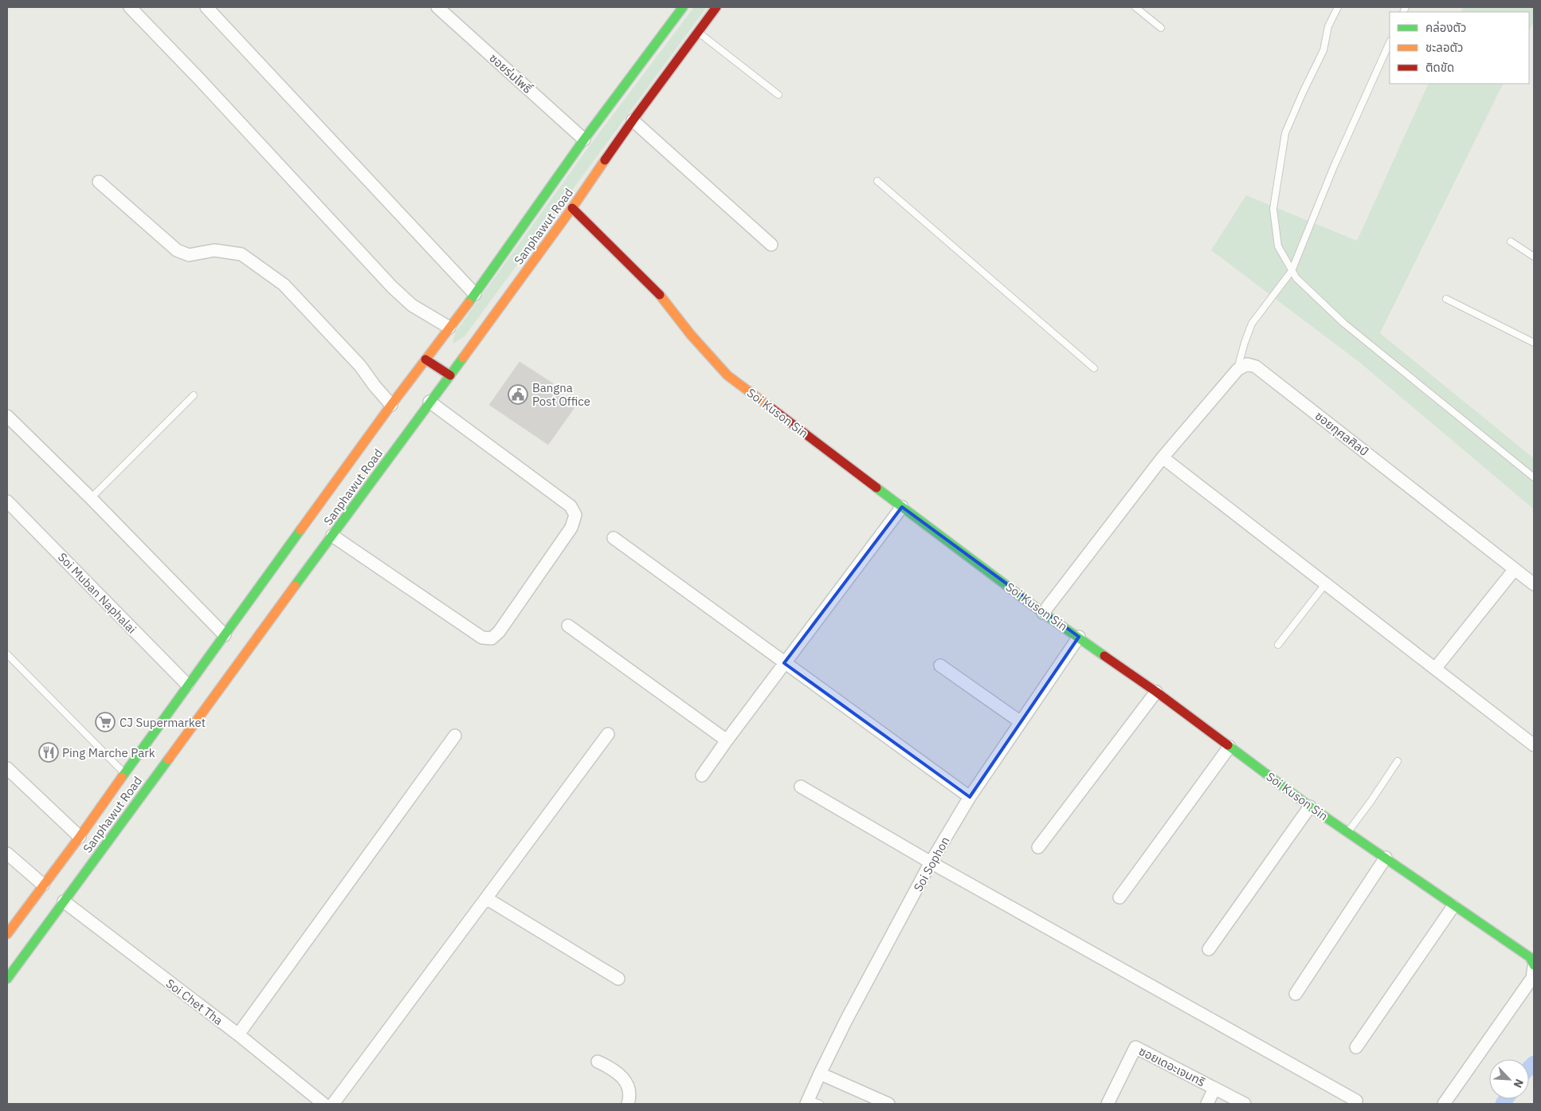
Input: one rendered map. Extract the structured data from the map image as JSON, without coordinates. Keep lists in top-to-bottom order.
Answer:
{
  "streets": {
    "main road": ["Sanphawut Road", "Soi Kuson Sin"],
    "street": [
      "ซอยร่มโพธิ์",
      "ซอยกุศลศิลป์",
      "Soi Muban Naphalai",
      "Soi Sophon",
      "Soi Chet Tha",
      "ซอยเดอะเจนทริ"
    ]
  },
  "crossings": [
    ["ซอยร่มโพธิ์", "Sanphawut Road"],
    ["Sanphawut Road", "Soi Kuson Sin"],
    ["Sanphawut Road", "Soi Muban Naphalai"],
    ["Sanphawut Road", "Soi Chet Tha"],
    ["Soi Kuson Sin", "Soi Sophon"]
  ],
  "places": {
    "public building": ["Bangna Post Office"],
    "supermarket": ["CJ Supermarket"],
    "restaurant": ["Ping Marche Park"]
  },
  "legend": ["คล่องตัว", "ชะลอตัว", "ติดขัด"],
  "north": "bottom right"
}
